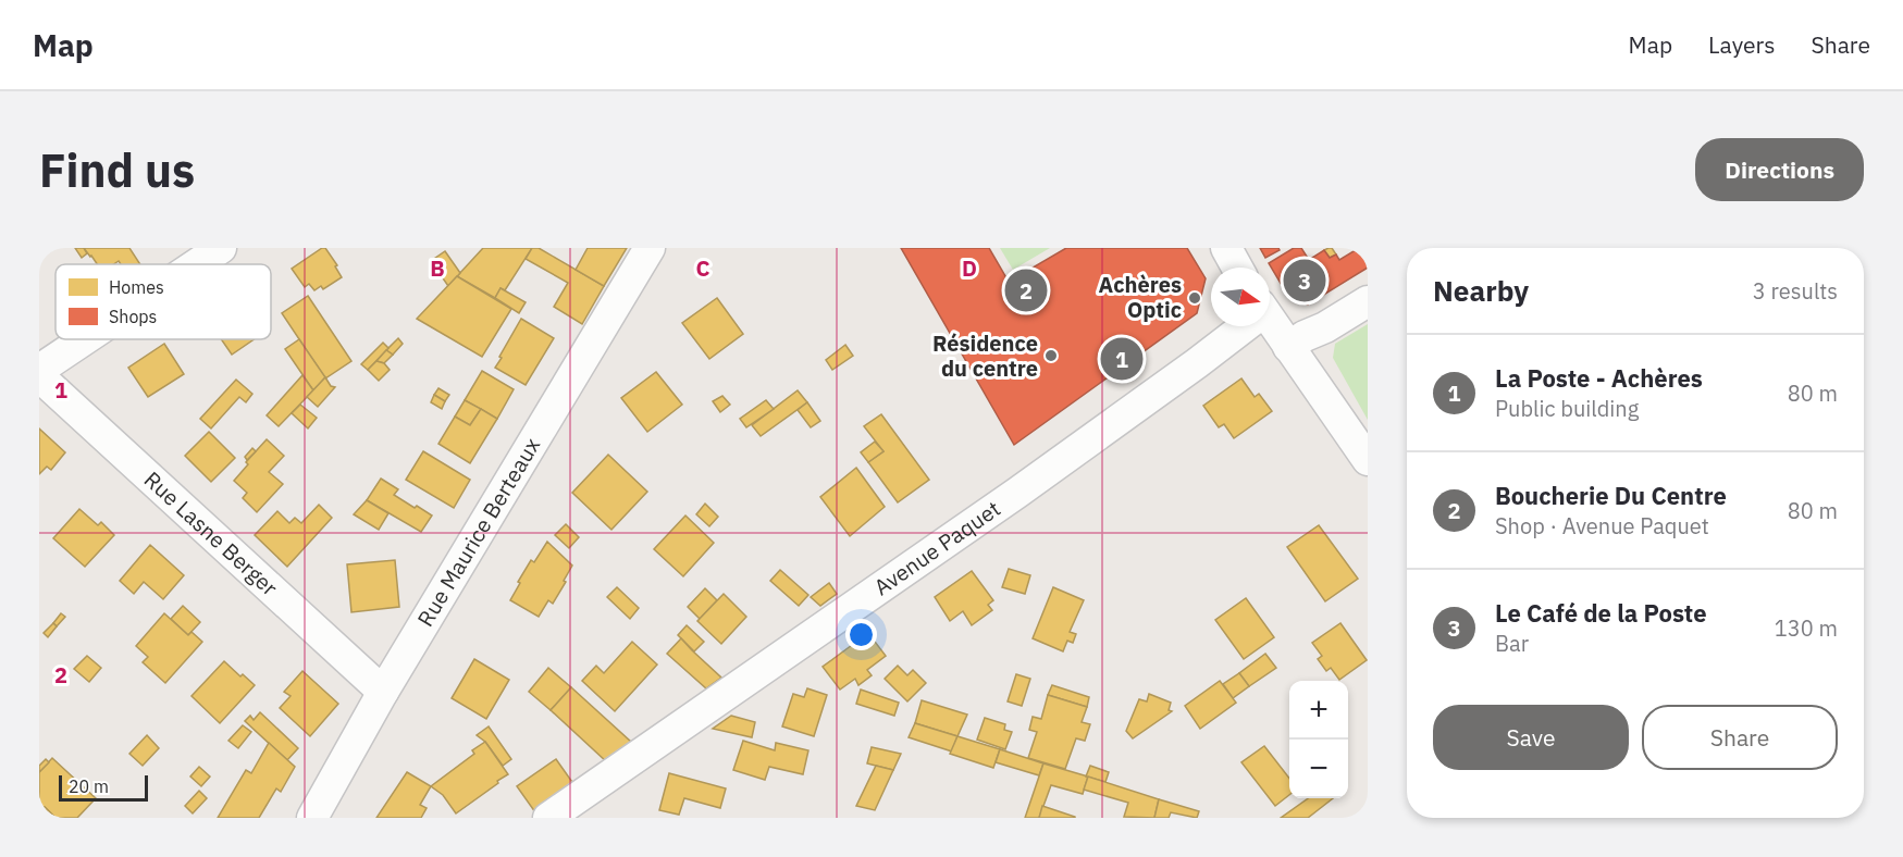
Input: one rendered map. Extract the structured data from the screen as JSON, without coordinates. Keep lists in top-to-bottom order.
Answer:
{
  "streets": {
    "street": ["Rue Maurice Berteaux", "Rue Lasne Berger", "Avenue Paquet"]
  },
  "crossings": [
    ["Rue Maurice Berteaux", "Rue Lasne Berger"]
  ],
  "places": ["Achères Optic", "Résidence du centre"],
  "legend": ["Homes", "Shops"],
  "scale_bar": "20 m",
  "north": "right",
  "page": {
    "header": "Map",
    "nav": ["Map", "Layers", "Share"],
    "buttons": [
      "Directions",
      ["Save", "Share"]
    ],
    "title": "Find us",
    "heading": ["Nearby", "3 results"],
    "pins": ["3", "2", "1"],
    "list": [
      {
        "mark": "1",
        "name": "La Poste - Achères",
        "note": "Public building",
        "value": "80 m"
      },
      {
        "mark": "2",
        "name": "Boucherie Du Centre",
        "note": "Shop · Avenue Paquet",
        "value": "80 m"
      },
      {
        "mark": "3",
        "name": "Le Café de la Poste",
        "note": "Bar",
        "value": "130 m"
      }
    ],
    "map_buttons": ["+", "−"],
    "scale": "20 m"
  },
  "grid": {
    "columns": ["B", "C", "D"],
    "rows": ["1", "2"]
  }
}
